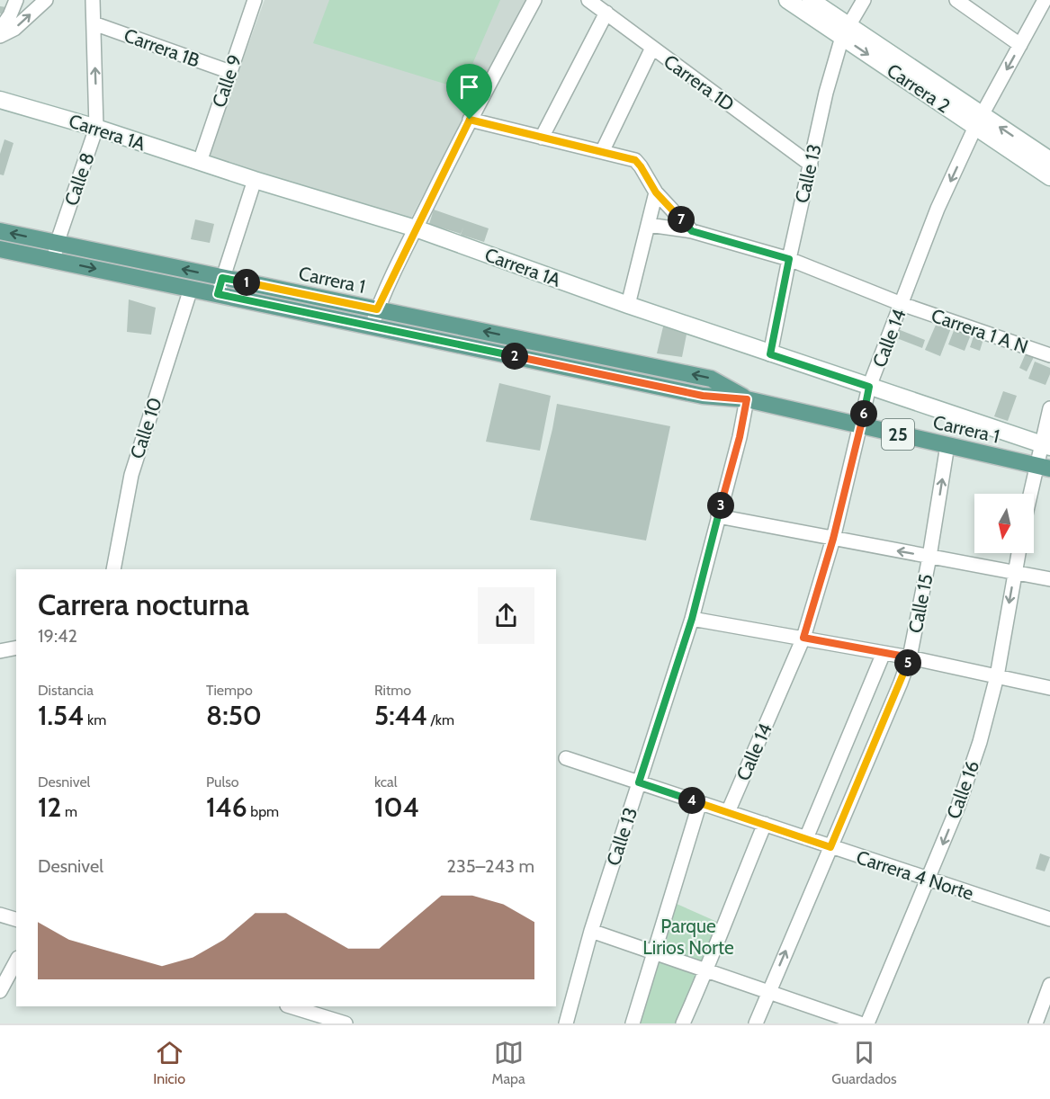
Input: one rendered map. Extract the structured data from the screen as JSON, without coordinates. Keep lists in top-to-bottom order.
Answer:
{
  "streets": {
    "main road": ["Carrera 1", "25"],
    "street": [
      "Carrera 1B",
      "Calle 9",
      "Carrera 1D",
      "Carrera 2",
      "Carrera 1A",
      "Calle 13",
      "Calle 8",
      "Carrera 1 A N",
      "Calle 14",
      "Calle 10",
      "Calle 15",
      "Calle 16",
      "Carrera 4 Norte"
    ]
  },
  "crossings": [
    ["Carrera 1B", "Calle 9"],
    ["Carrera 1B", "Calle 8"],
    ["Calle 9", "Carrera 1A"],
    ["Carrera 1D", "Calle 13"],
    ["Carrera 2", "Calle 13"],
    ["Carrera 2", "Calle 14"],
    ["Carrera 1A", "Calle 13"],
    ["Carrera 1A", "Calle 8"],
    ["Carrera 1A", "Calle 14"],
    ["Calle 13", "Carrera 1"],
    ["Calle 13", "Carrera 1 A N"],
    ["Calle 13", "Carrera 4 Norte"],
    ["Calle 8", "Carrera 1"],
    ["Carrera 1", "Calle 14"],
    ["Carrera 1", "Calle 10"],
    ["Carrera 1", "Calle 15"],
    ["Carrera 1 A N", "Calle 14"],
    ["Calle 14", "Carrera 4 Norte"],
    ["Calle 15", "Carrera 4 Norte"],
    ["Calle 16", "Carrera 4 Norte"]
  ],
  "one_way": ["Calle 8", "Calle 16"],
  "parks": ["Parque Lirios Norte"],
  "north": "bottom",
  "page": {
    "pins": [
      "7",
      "1",
      "2",
      "6",
      "3",
      "5",
      "4"
    ],
    "heading": ["Carrera nocturna", "19:42"],
    "stats": [
      ["Distancia", "1.54 km"],
      ["Tiempo", "8:50"],
      ["Ritmo", "5:44 /km"],
      ["Desnivel", "12 m"],
      ["Pulso", "146 bpm"],
      ["kcal", "104"]
    ],
    "chart": ["Desnivel", "235–243 m"],
    "tabs": ["Inicio", "Mapa", "Guardados"]
  }
}
